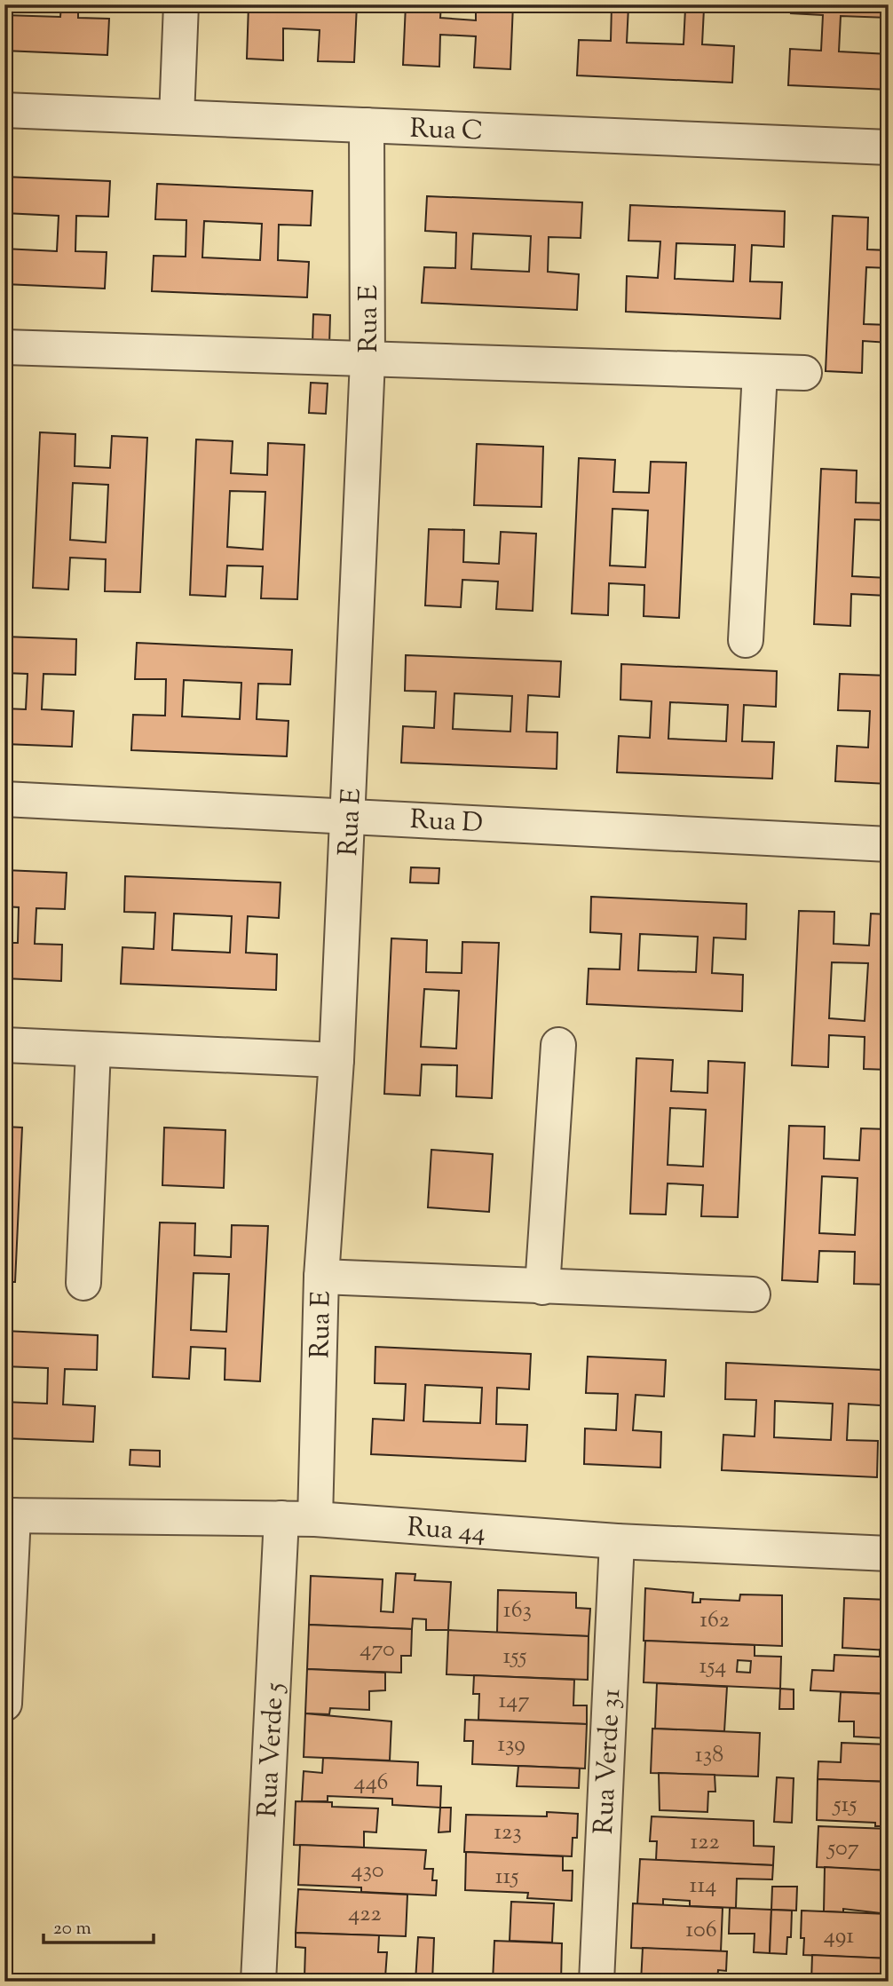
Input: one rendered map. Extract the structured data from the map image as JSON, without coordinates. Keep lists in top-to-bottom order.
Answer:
{
  "streets": {
    "street": [
      "Rua C",
      "Rua E",
      "Rua D",
      "Rua 44",
      "Rua Verde 5",
      "Rua Verde 31"
    ]
  },
  "crossings": [
    ["Rua C", "Rua E"],
    ["Rua E", "Rua D"],
    ["Rua E", "Rua 44"],
    ["Rua 44", "Rua Verde 5"],
    ["Rua 44", "Rua Verde 31"]
  ],
  "house_numbers": [
    "163",
    "162",
    "470",
    "155",
    "154",
    "147",
    "139",
    "138",
    "446",
    "515",
    "123",
    "122",
    "507",
    "430",
    "115",
    "114",
    "422",
    "106",
    "491"
  ],
  "scale_bar": "20 m"
}
